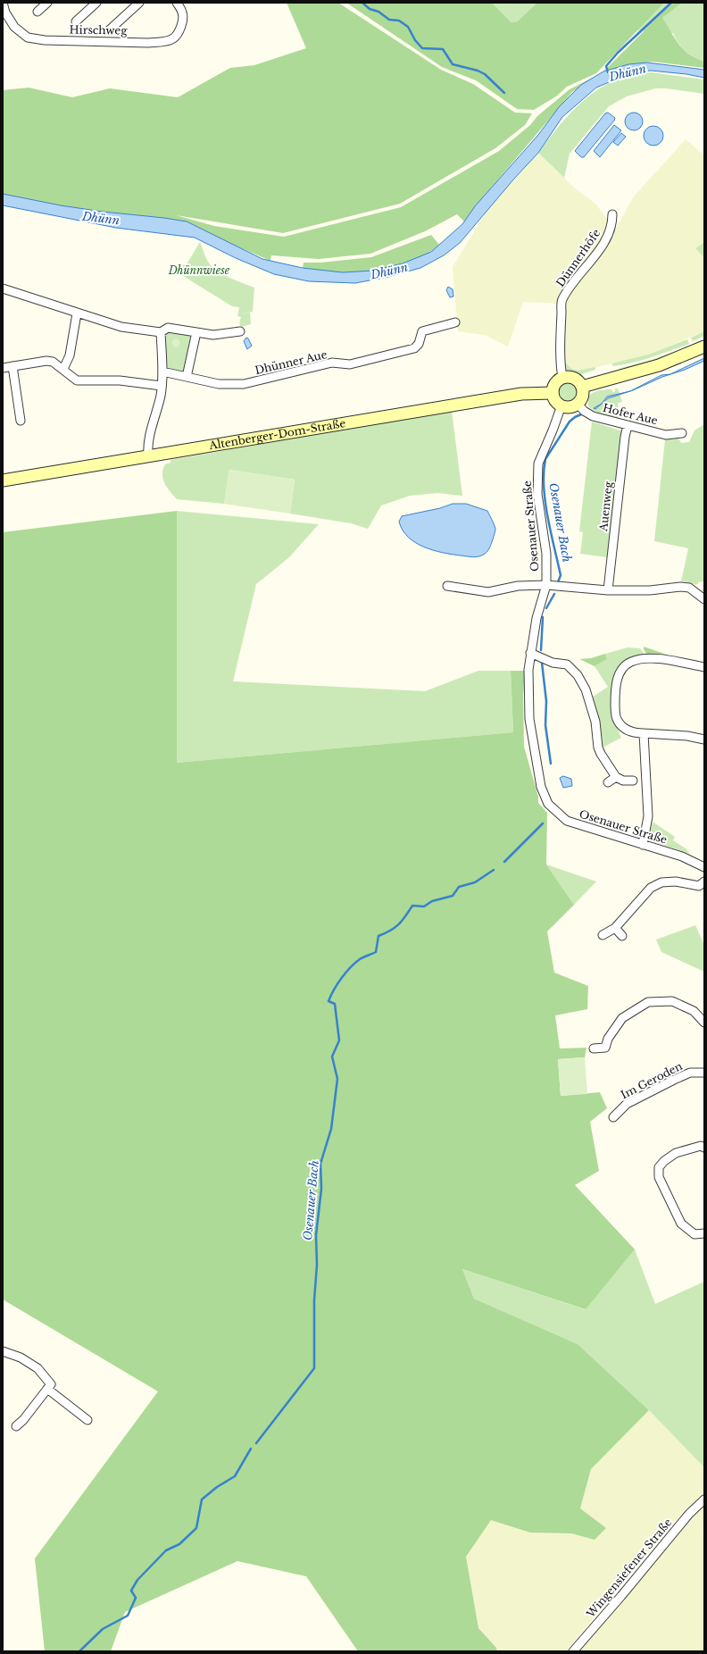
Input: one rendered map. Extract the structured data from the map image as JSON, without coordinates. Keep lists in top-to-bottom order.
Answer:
{
  "streets": {
    "main road": ["Altenberger-Dom-Straße"],
    "street": [
      "Hirschweg",
      "Dünnerhöfe",
      "Dhünner Aue",
      "Hofer Aue",
      "Auenweg",
      "Osenauer Straße",
      "Im Geroden",
      "Wingensiefener Straße"
    ]
  },
  "crossings": [
    ["Dünnerhöfe", "Hofer Aue"],
    ["Dünnerhöfe", "Altenberger-Dom-Straße"],
    ["Dünnerhöfe", "Osenauer Straße"],
    ["Hofer Aue", "Altenberger-Dom-Straße"],
    ["Hofer Aue", "Auenweg"],
    ["Hofer Aue", "Osenauer Straße"],
    ["Altenberger-Dom-Straße", "Osenauer Straße"]
  ],
  "water": ["Dhünn", "Osenauer Bach"],
  "parks": ["Dhünnwiese"]
}
